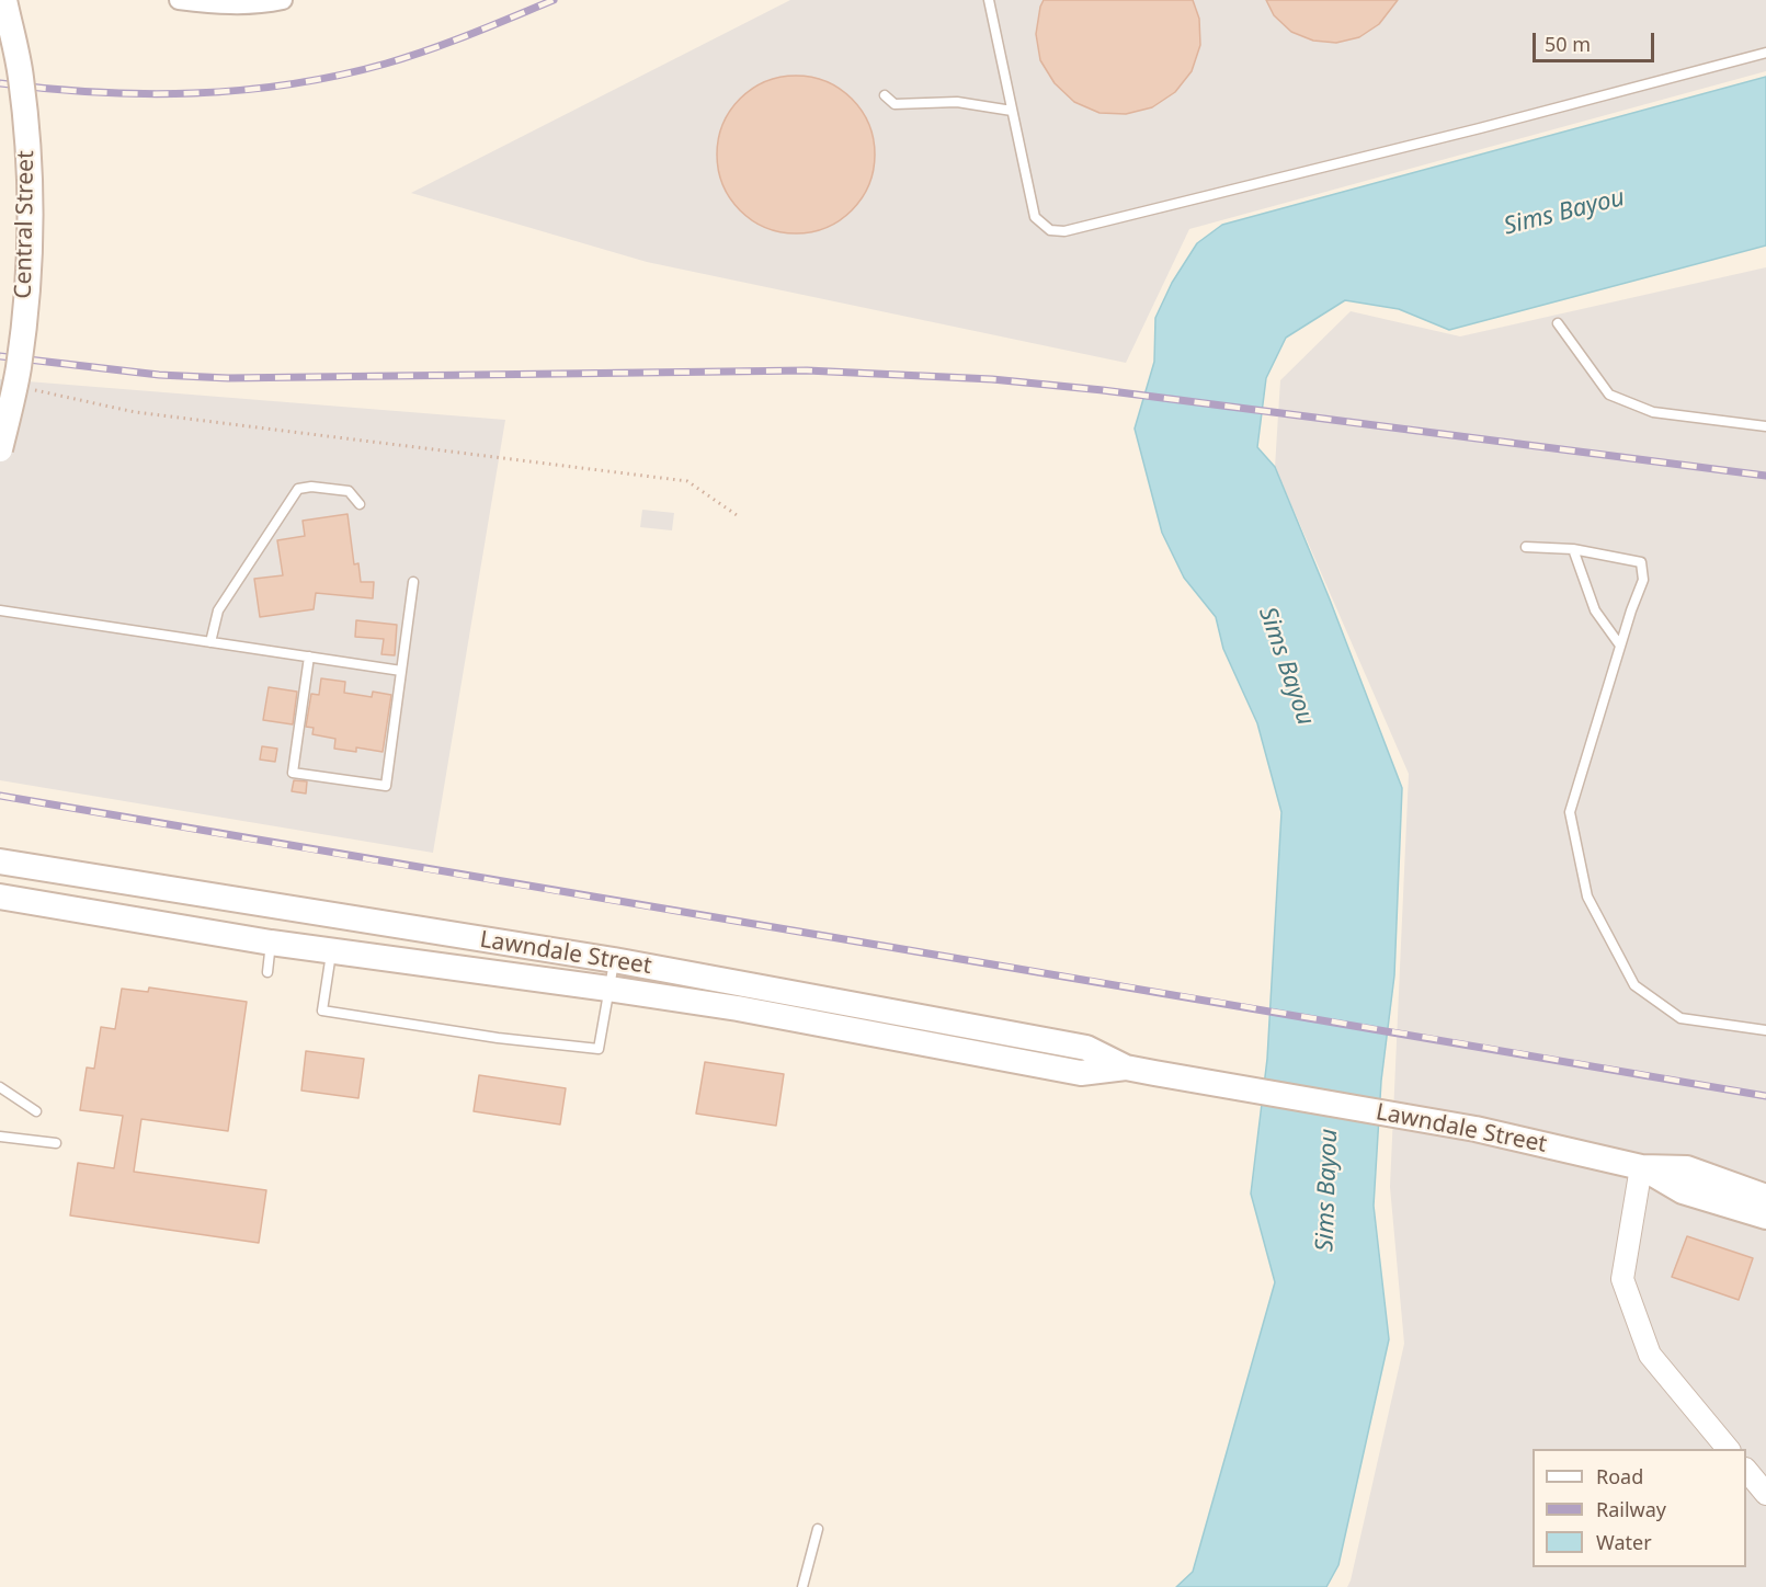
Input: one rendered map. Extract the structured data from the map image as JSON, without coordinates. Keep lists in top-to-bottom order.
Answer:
{
  "streets": {
    "main road": ["Central Street", "Lawndale Street"]
  },
  "water": ["Sims Bayou"],
  "legend": ["Road", "Railway", "Water"],
  "scale_bar": "50 m"
}
